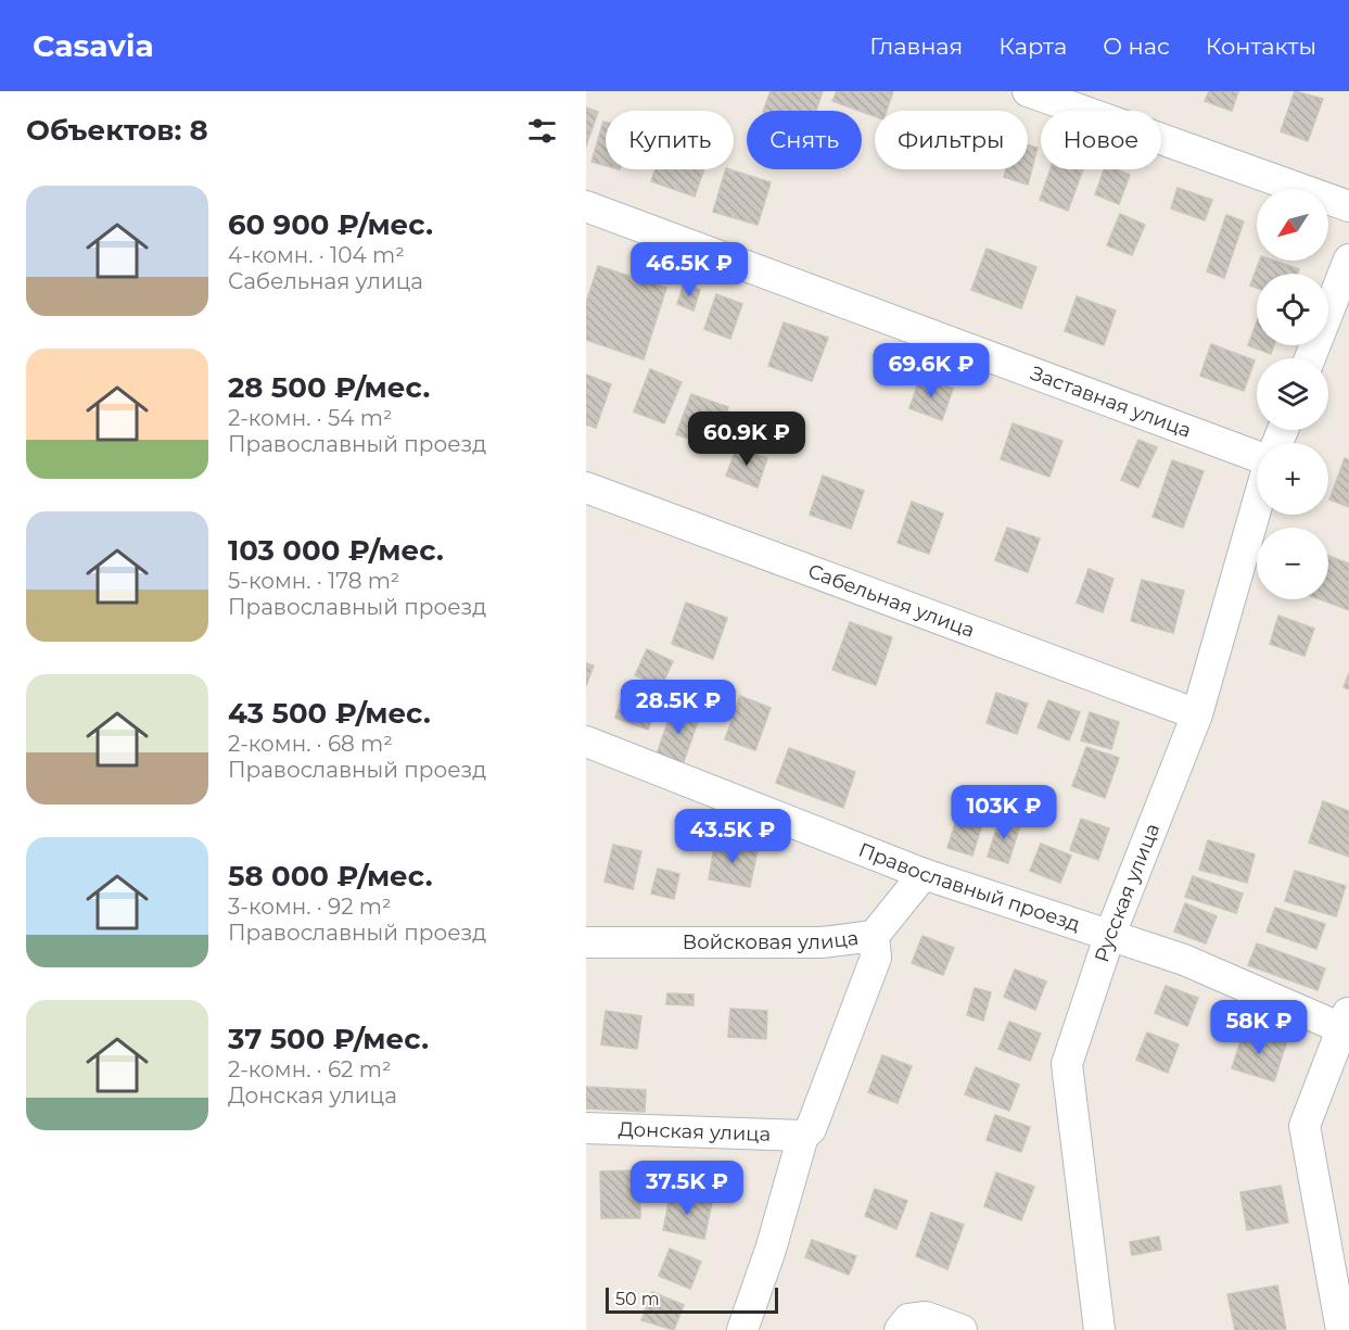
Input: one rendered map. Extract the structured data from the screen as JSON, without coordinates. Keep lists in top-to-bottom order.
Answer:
{
  "streets": {
    "street": [
      "Заставная улица",
      "Сабельная улица",
      "Православный проезд",
      "Русская улица",
      "Войсковая улица",
      "Донская улица"
    ]
  },
  "crossings": [
    ["Сабельная улица", "Русская улица"],
    ["Православный проезд", "Русская улица"],
    ["Православный проезд", "Войсковая улица"]
  ],
  "scale_bar": "50 m",
  "north": "bottom left",
  "page": {
    "header": "Casavia",
    "nav": [
      "Главная",
      "Карта",
      "О нас",
      "Контакты"
    ],
    "heading": "Объектов: 8",
    "chip": [
      "Купить",
      "Снять",
      "Фильтры",
      "Новое"
    ],
    "list": [
      {
        "name": "60 900 ₽/мес.",
        "note": "4-комн. · 104 m² · Сабельная улица"
      },
      {
        "name": "28 500 ₽/мес.",
        "note": "2-комн. · 54 m² · Православный проезд"
      },
      {
        "name": "103 000 ₽/мес.",
        "note": "5-комн. · 178 m² · Православный проезд"
      },
      {
        "name": "43 500 ₽/мес.",
        "note": "2-комн. · 68 m² · Православный проезд"
      },
      {
        "name": "58 000 ₽/мес.",
        "note": "3-комн. · 92 m² · Православный проезд"
      },
      {
        "name": "37 500 ₽/мес.",
        "note": "2-комн. · 62 m² · Донская улица"
      }
    ],
    "map_buttons": ["+", "−"],
    "price": [
      "46.5K ₽",
      "69.6K ₽",
      "60.9K ₽",
      "28.5K ₽",
      "103K ₽",
      "43.5K ₽",
      "58K ₽",
      "37.5K ₽"
    ],
    "scale": "50 m"
  }
}
